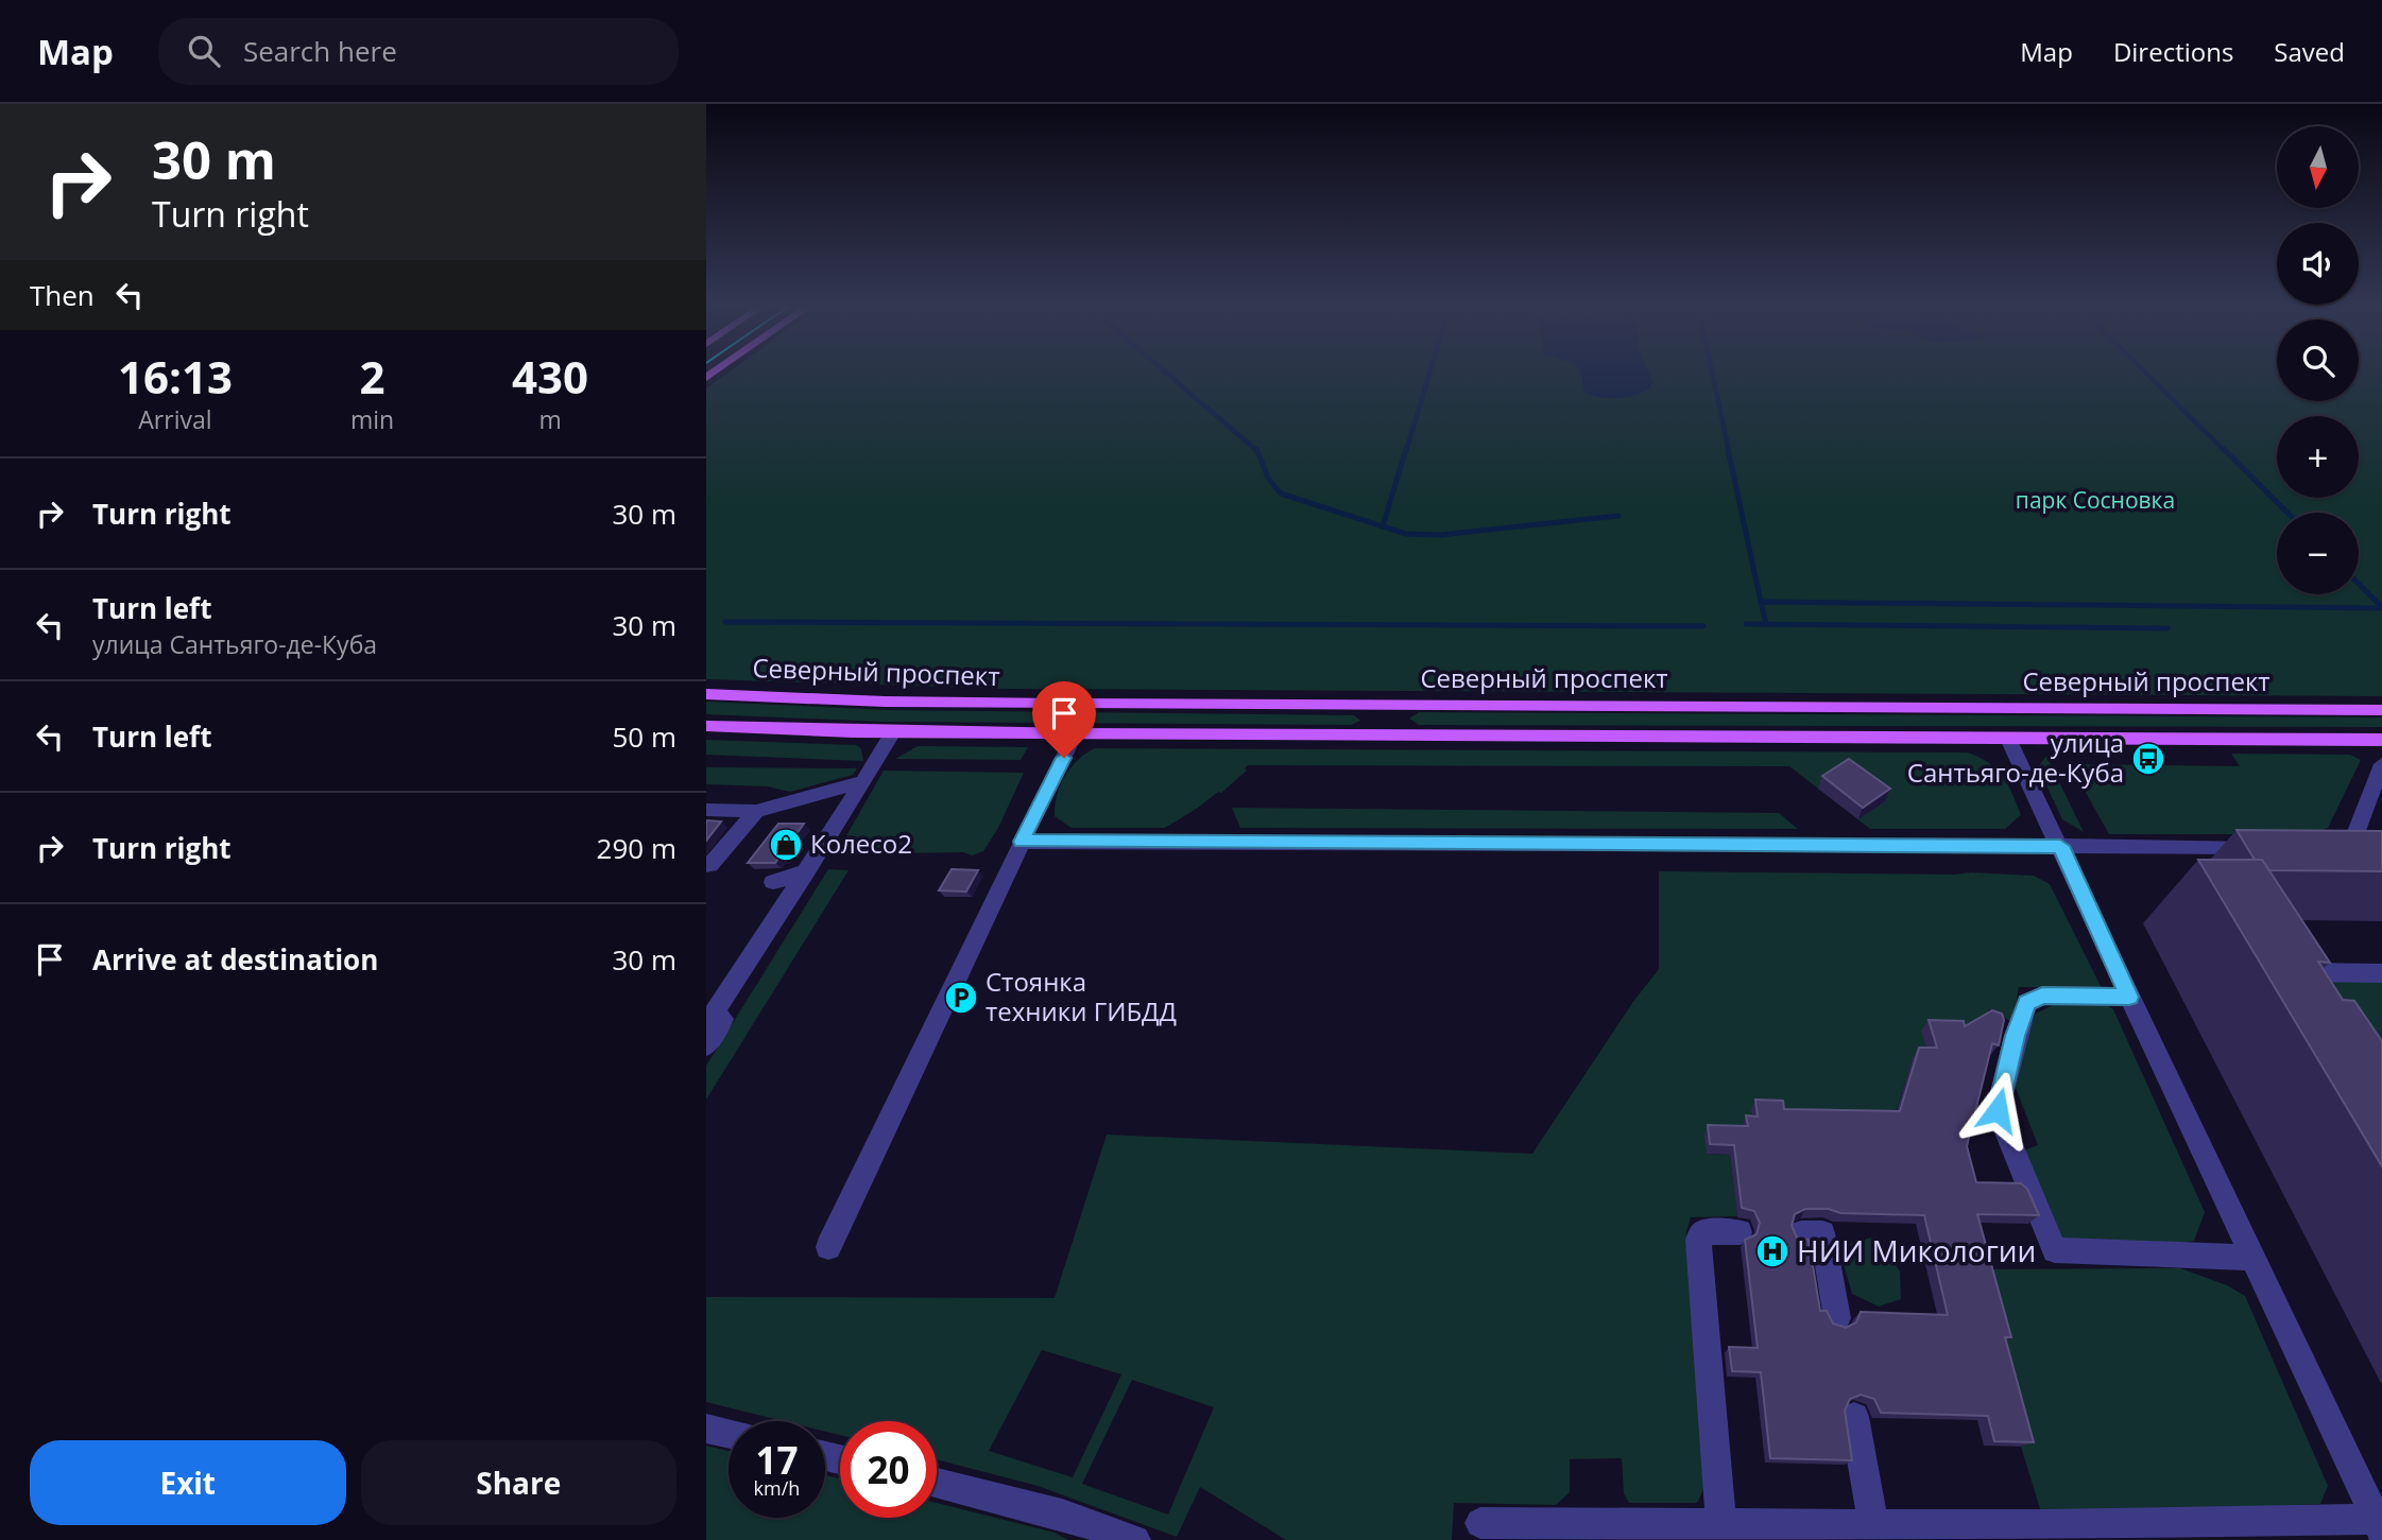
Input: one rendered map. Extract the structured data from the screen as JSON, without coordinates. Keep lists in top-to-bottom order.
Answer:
{
  "streets": {
    "main road": ["Северный проспект"]
  },
  "parks": ["парк Сосновка"],
  "places": {
    "bus stop": ["улица Сантьяго-де-Куба"],
    "shop": ["Колесо2"],
    "parking": ["Стоянка техники ГИБДД"],
    "hospital": ["НИИ Микологии"]
  },
  "north": "bottom",
  "page": {
    "header": "Map",
    "search": "Search here",
    "nav": ["Map", "Directions", "Saved"],
    "turn": ["30 m", "Turn right"],
    "map_buttons": ["+", "−"],
    "then": "Then",
    "eta": [
      "16:13",
      "Arrival",
      "2",
      "min",
      "430",
      "m"
    ],
    "list": [
      {
        "name": "Turn right",
        "value": "30 m"
      },
      {
        "name": "Turn left",
        "note": "улица Сантьяго-де-Куба",
        "value": "30 m"
      },
      {
        "name": "Turn left",
        "value": "50 m"
      },
      {
        "name": "Turn right",
        "value": "290 m"
      },
      {
        "name": "Arrive at destination",
        "value": "30 m"
      }
    ],
    "speed": "17 km/h",
    "limit": "20",
    "buttons": ["Exit", "Share"]
  }
}
